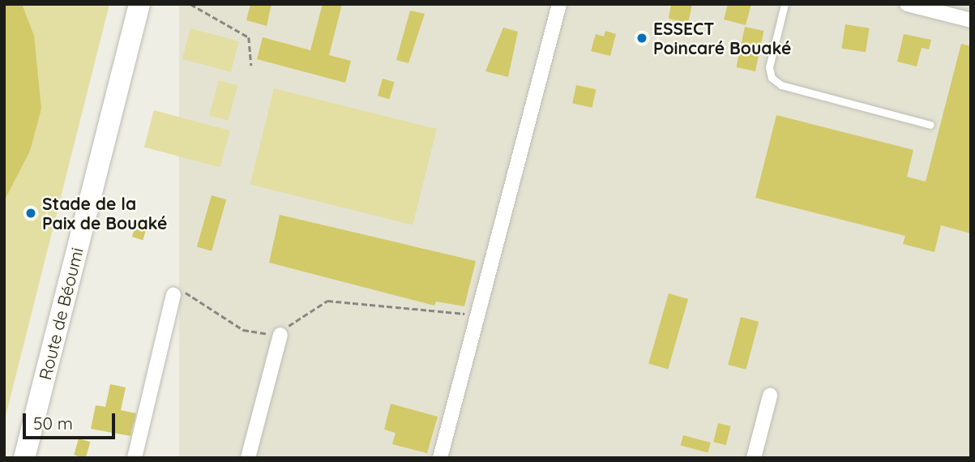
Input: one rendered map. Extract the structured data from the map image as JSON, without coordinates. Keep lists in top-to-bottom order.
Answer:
{
  "streets": {
    "main road": ["Route de Béoumi"]
  },
  "places": ["ESSECT Poincaré Bouaké", "Stade de la Paix de Bouaké"],
  "scale_bar": "50 m"
}
